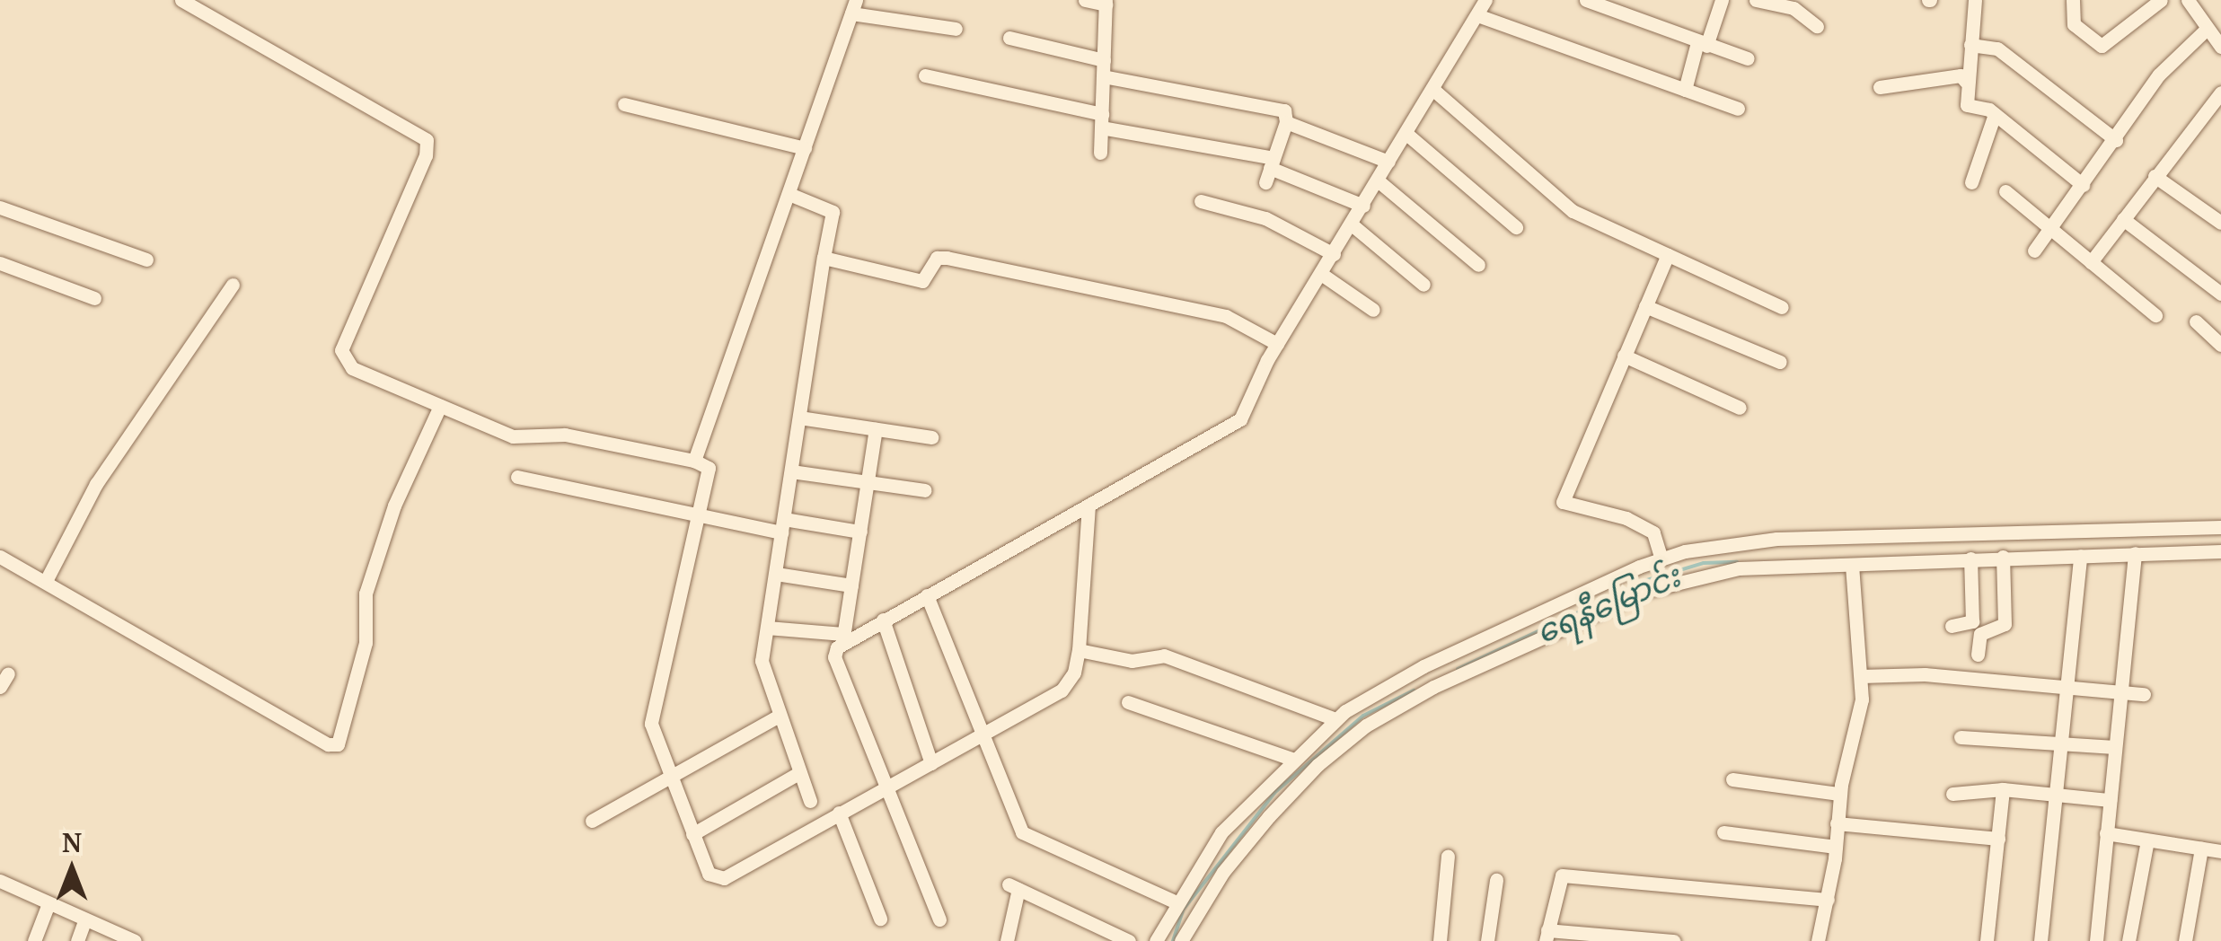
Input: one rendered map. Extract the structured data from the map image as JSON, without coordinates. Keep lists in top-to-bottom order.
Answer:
{
  "water": ["ရေနီမြောင်း"],
  "north": "top"
}
